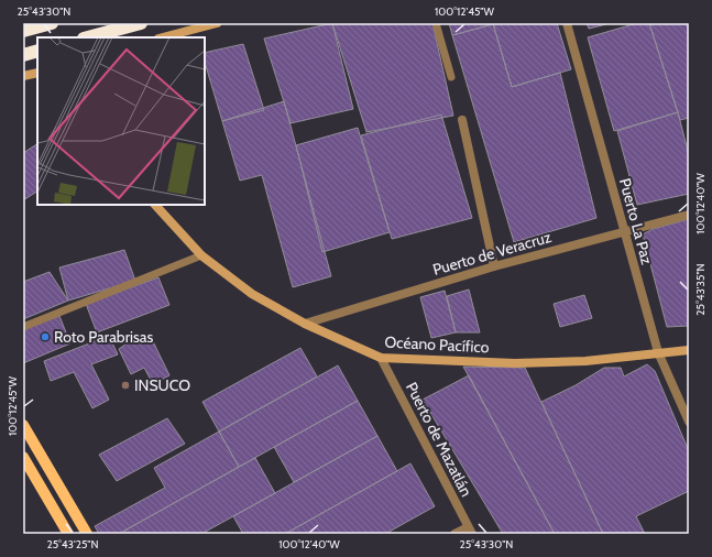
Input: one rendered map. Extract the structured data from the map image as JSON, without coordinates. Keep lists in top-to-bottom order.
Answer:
{
  "streets": {
    "street": [
      "Puerto La Paz",
      "Puerto de Veracruz",
      "Océano Pacífico",
      "Puerto de Mazatlán"
    ]
  },
  "crossings": [
    ["Puerto La Paz", "Puerto de Veracruz"],
    ["Puerto La Paz", "Océano Pacífico"],
    ["Puerto de Veracruz", "Océano Pacífico"],
    ["Océano Pacífico", "Puerto de Mazatlán"]
  ],
  "places": ["Roto Parabrisas", "INSUCO"],
  "coordinates": [
    "25°43'30\"N",
    "100°12'45\"W",
    "100°12'40\"W",
    "25°43'35\"N",
    "25°43'25\"N"
  ]
}
